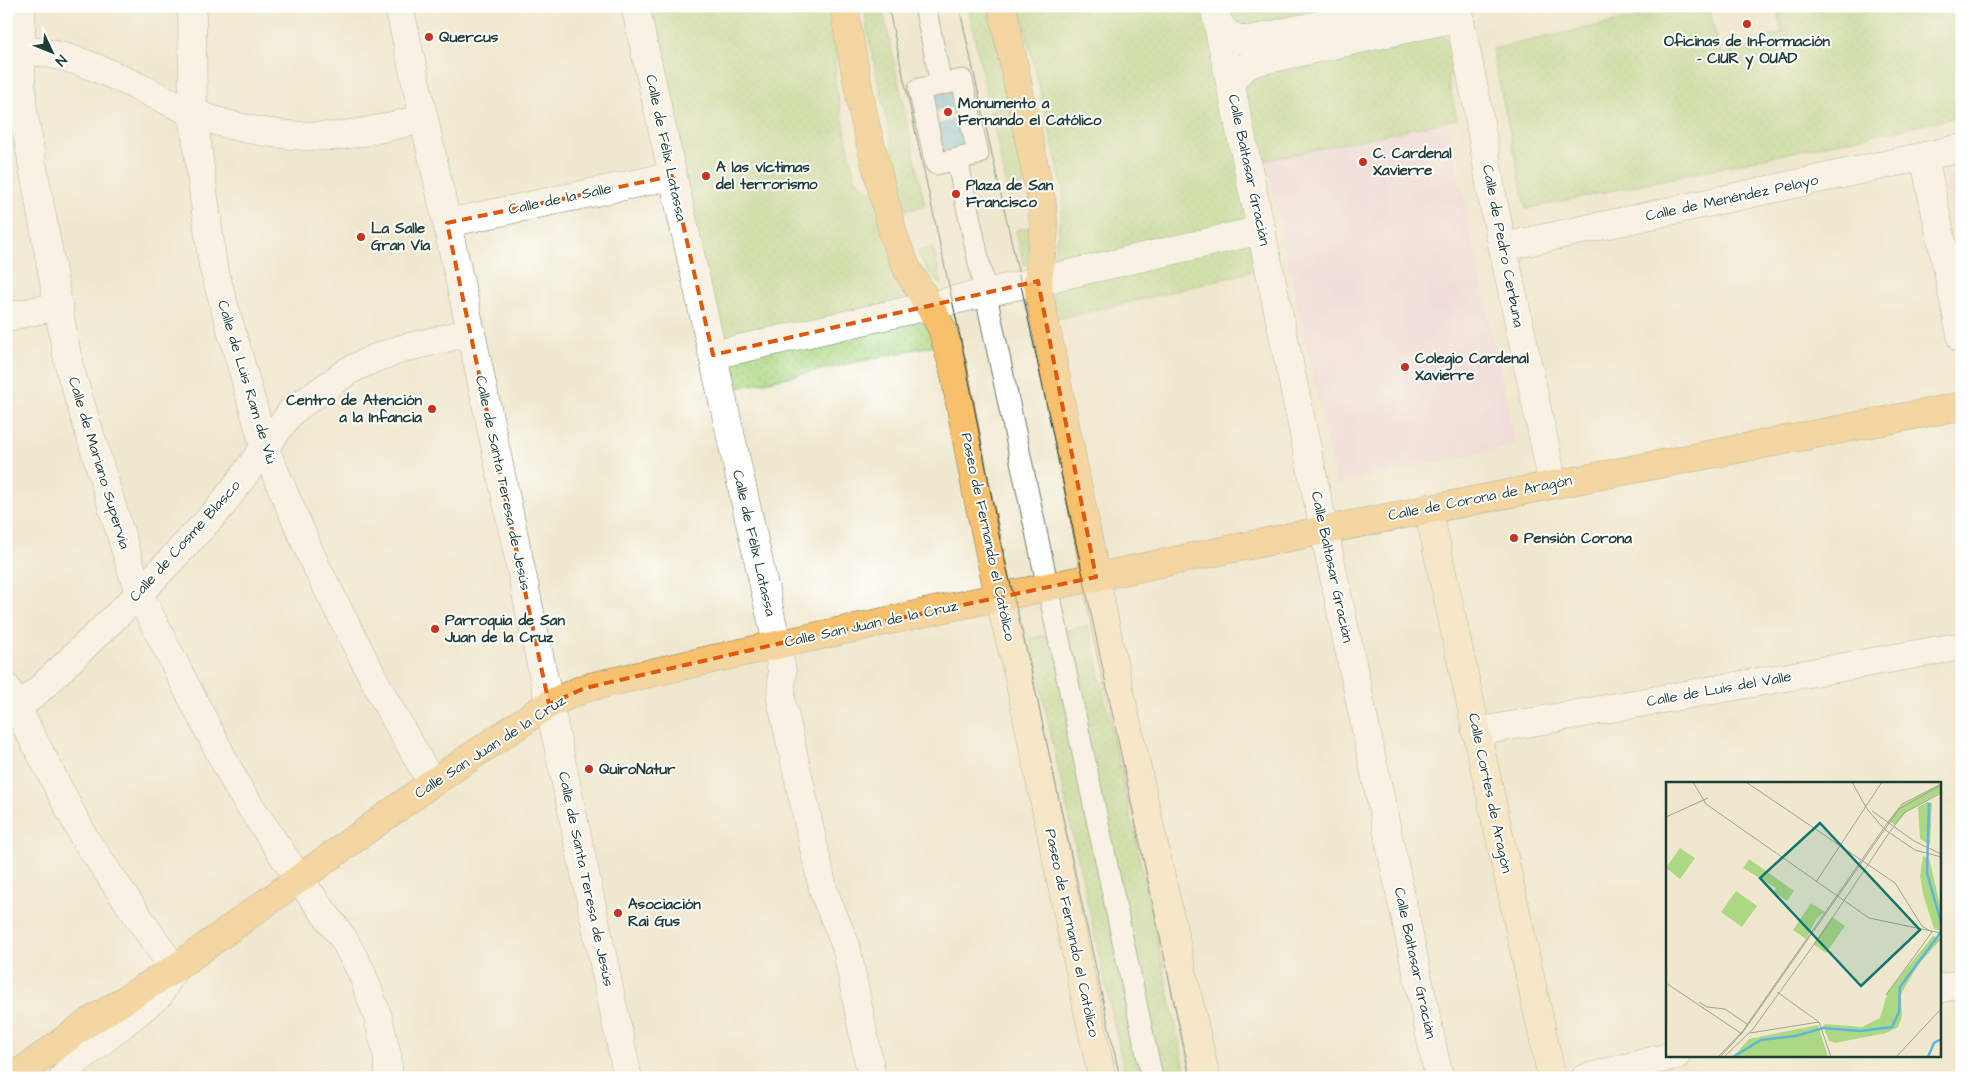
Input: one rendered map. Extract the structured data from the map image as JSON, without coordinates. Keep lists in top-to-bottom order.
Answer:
{
  "streets": {
    "main road": [
      "Calle de Corona de Aragón",
      "Paseo de Fernando el Católico",
      "Calle San Juan de la Cruz",
      "Calle Cortes de Aragón"
    ],
    "street": [
      "Calle de Félix Latassa",
      "Calle Baltasar Gracián",
      "Calle de Menéndez Pelayo",
      "Calle de la Salle",
      "Calle de Pedro Cerbuna",
      "Calle de Luis Ram de Viú",
      "Calle de Mariano Supervía",
      "Calle de Santa Teresa de Jesús",
      "Calle de Cosme Blasco",
      "Calle de Luis del Valle"
    ]
  },
  "crossings": [
    ["Calle de Félix Latassa", "Calle de la Salle"],
    ["Calle de Félix Latassa", "Calle San Juan de la Cruz"],
    ["Calle Baltasar Gracián", "Calle de Corona de Aragón"],
    ["Calle de Menéndez Pelayo", "Calle de Pedro Cerbuna"],
    ["Calle de la Salle", "Calle de Santa Teresa de Jesús"],
    ["Calle de Pedro Cerbuna", "Calle de Corona de Aragón"],
    ["Calle de Luis Ram de Viú", "Calle de Cosme Blasco"],
    ["Calle de Luis Ram de Viú", "Calle San Juan de la Cruz"],
    ["Calle de Mariano Supervía", "Calle de Cosme Blasco"],
    ["Calle de Mariano Supervía", "Calle San Juan de la Cruz"],
    ["Calle de Santa Teresa de Jesús", "Calle de Cosme Blasco"],
    ["Calle de Santa Teresa de Jesús", "Calle San Juan de la Cruz"],
    ["Calle de Corona de Aragón", "Paseo de Fernando el Católico"],
    ["Calle de Corona de Aragón", "Calle San Juan de la Cruz"],
    ["Calle de Corona de Aragón", "Calle Cortes de Aragón"],
    ["Paseo de Fernando el Católico", "Calle San Juan de la Cruz"],
    ["Calle de Luis del Valle", "Calle Cortes de Aragón"]
  ],
  "places": [
    "Oficinas de Información - CIUR y OUAD",
    "Quercus",
    "Monumento a Fernando el Católico",
    "C. Cardenal Xavierre",
    "A las víctimas del terrorismo",
    "Plaza de San Francisco",
    "La Salle Gran Vía",
    "Colegio Cardenal Xavierre",
    "Centro de Atención a la Infancia",
    "Pensión Corona",
    "Parroquia de San Juan de la Cruz",
    "QuiroNatur",
    "Asociación Rai Gus"
  ],
  "north": "bottom right"
}
